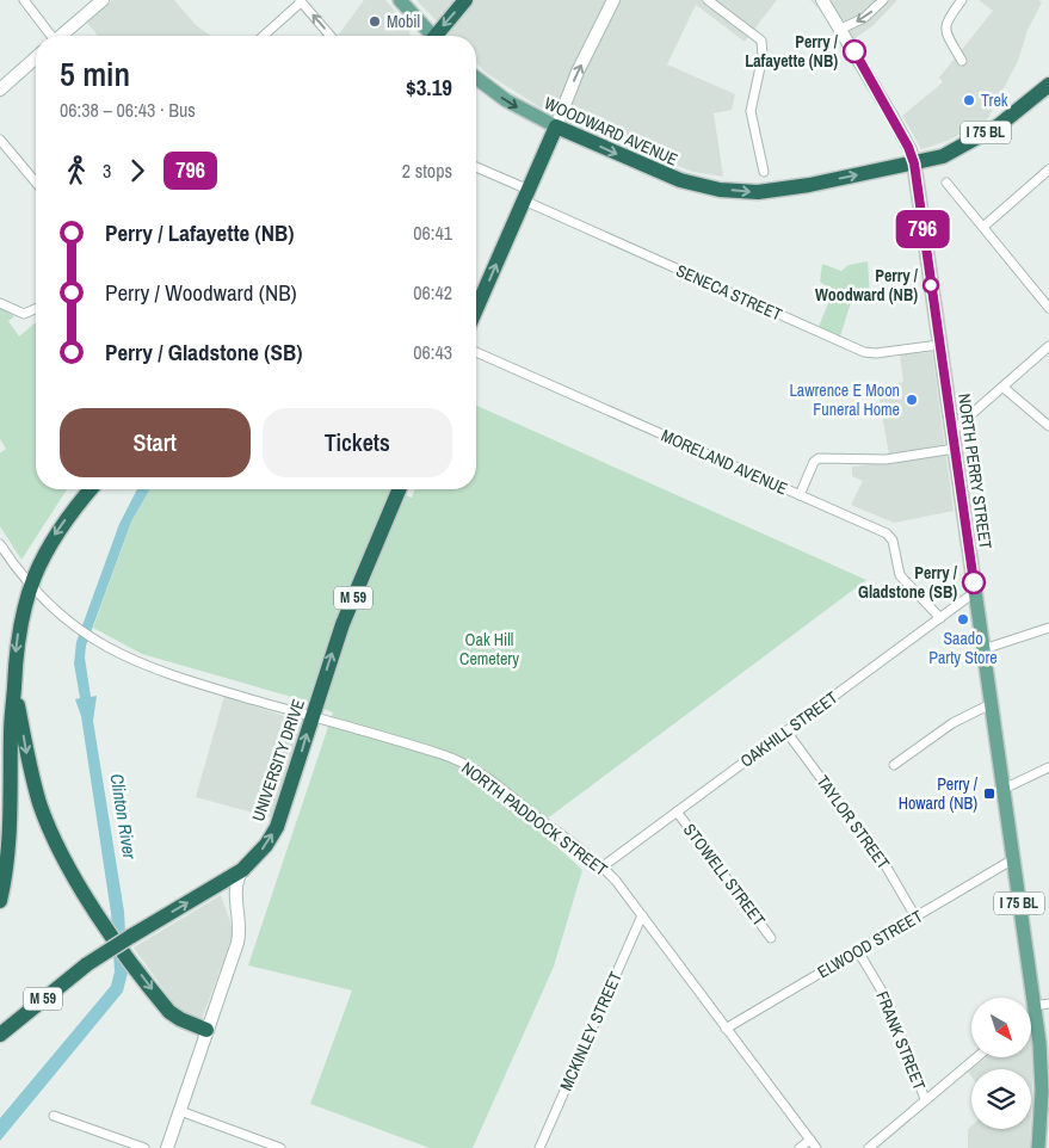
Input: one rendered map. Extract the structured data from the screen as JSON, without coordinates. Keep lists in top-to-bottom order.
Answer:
{
  "streets": {
    "highway": [
      "WOODWARD AVENUE",
      "I 75 BL",
      "M 59",
      "UNIVERSITY DRIVE"
    ],
    "main road": ["NORTH PERRY STREET"],
    "street": [
      "SENECA STREET",
      "MORELAND AVENUE",
      "OAKHILL STREET",
      "NORTH PADDOCK STREET",
      "TAYLOR STREET",
      "STOWELL STREET",
      "ELWOOD STREET",
      "MCKINLEY STREET",
      "FRANK STREET"
    ]
  },
  "crossings": [
    ["WOODWARD AVENUE", "NORTH PERRY STREET"],
    ["SENECA STREET", "NORTH PERRY STREET"],
    ["MORELAND AVENUE", "OAKHILL STREET"],
    ["NORTH PERRY STREET", "OAKHILL STREET"],
    ["NORTH PERRY STREET", "ELWOOD STREET"],
    ["M 59", "UNIVERSITY DRIVE"],
    ["OAKHILL STREET", "NORTH PADDOCK STREET"],
    ["OAKHILL STREET", "TAYLOR STREET"],
    ["OAKHILL STREET", "STOWELL STREET"],
    ["UNIVERSITY DRIVE", "NORTH PADDOCK STREET"],
    ["NORTH PADDOCK STREET", "ELWOOD STREET"],
    ["NORTH PADDOCK STREET", "MCKINLEY STREET"],
    ["TAYLOR STREET", "ELWOOD STREET"],
    ["ELWOOD STREET", "FRANK STREET"]
  ],
  "one_way": ["WOODWARD AVENUE", "UNIVERSITY DRIVE"],
  "water": ["Clinton River"],
  "parks": ["Oak Hill Cemetery"],
  "places": {
    "other": [
      "Mobil",
      "Perry / Lafayette (NB)",
      "Trek",
      "Perry / Woodward (NB)",
      "Lawrence E Moon Funeral Home",
      "Perry / Gladstone (SB)",
      "Saado Party Store"
    ],
    "transit": ["Perry / Howard (NB)"]
  },
  "lines": ["bus line 796"],
  "north": "bottom right",
  "page": {
    "on_map": "796",
    "heading": ["5 min", "06:38 – 06:43 · Bus", "$3.19"],
    "legs": ["3", "796", "2 stops"],
    "list": [
      {
        "name": "Perry / Lafayette (NB)",
        "value": "06:41"
      },
      {
        "name": "Perry / Woodward (NB)",
        "value": "06:42"
      },
      {
        "name": "Perry / Gladstone (SB)",
        "value": "06:43"
      }
    ],
    "buttons": ["Start", "Tickets"]
  }
}
